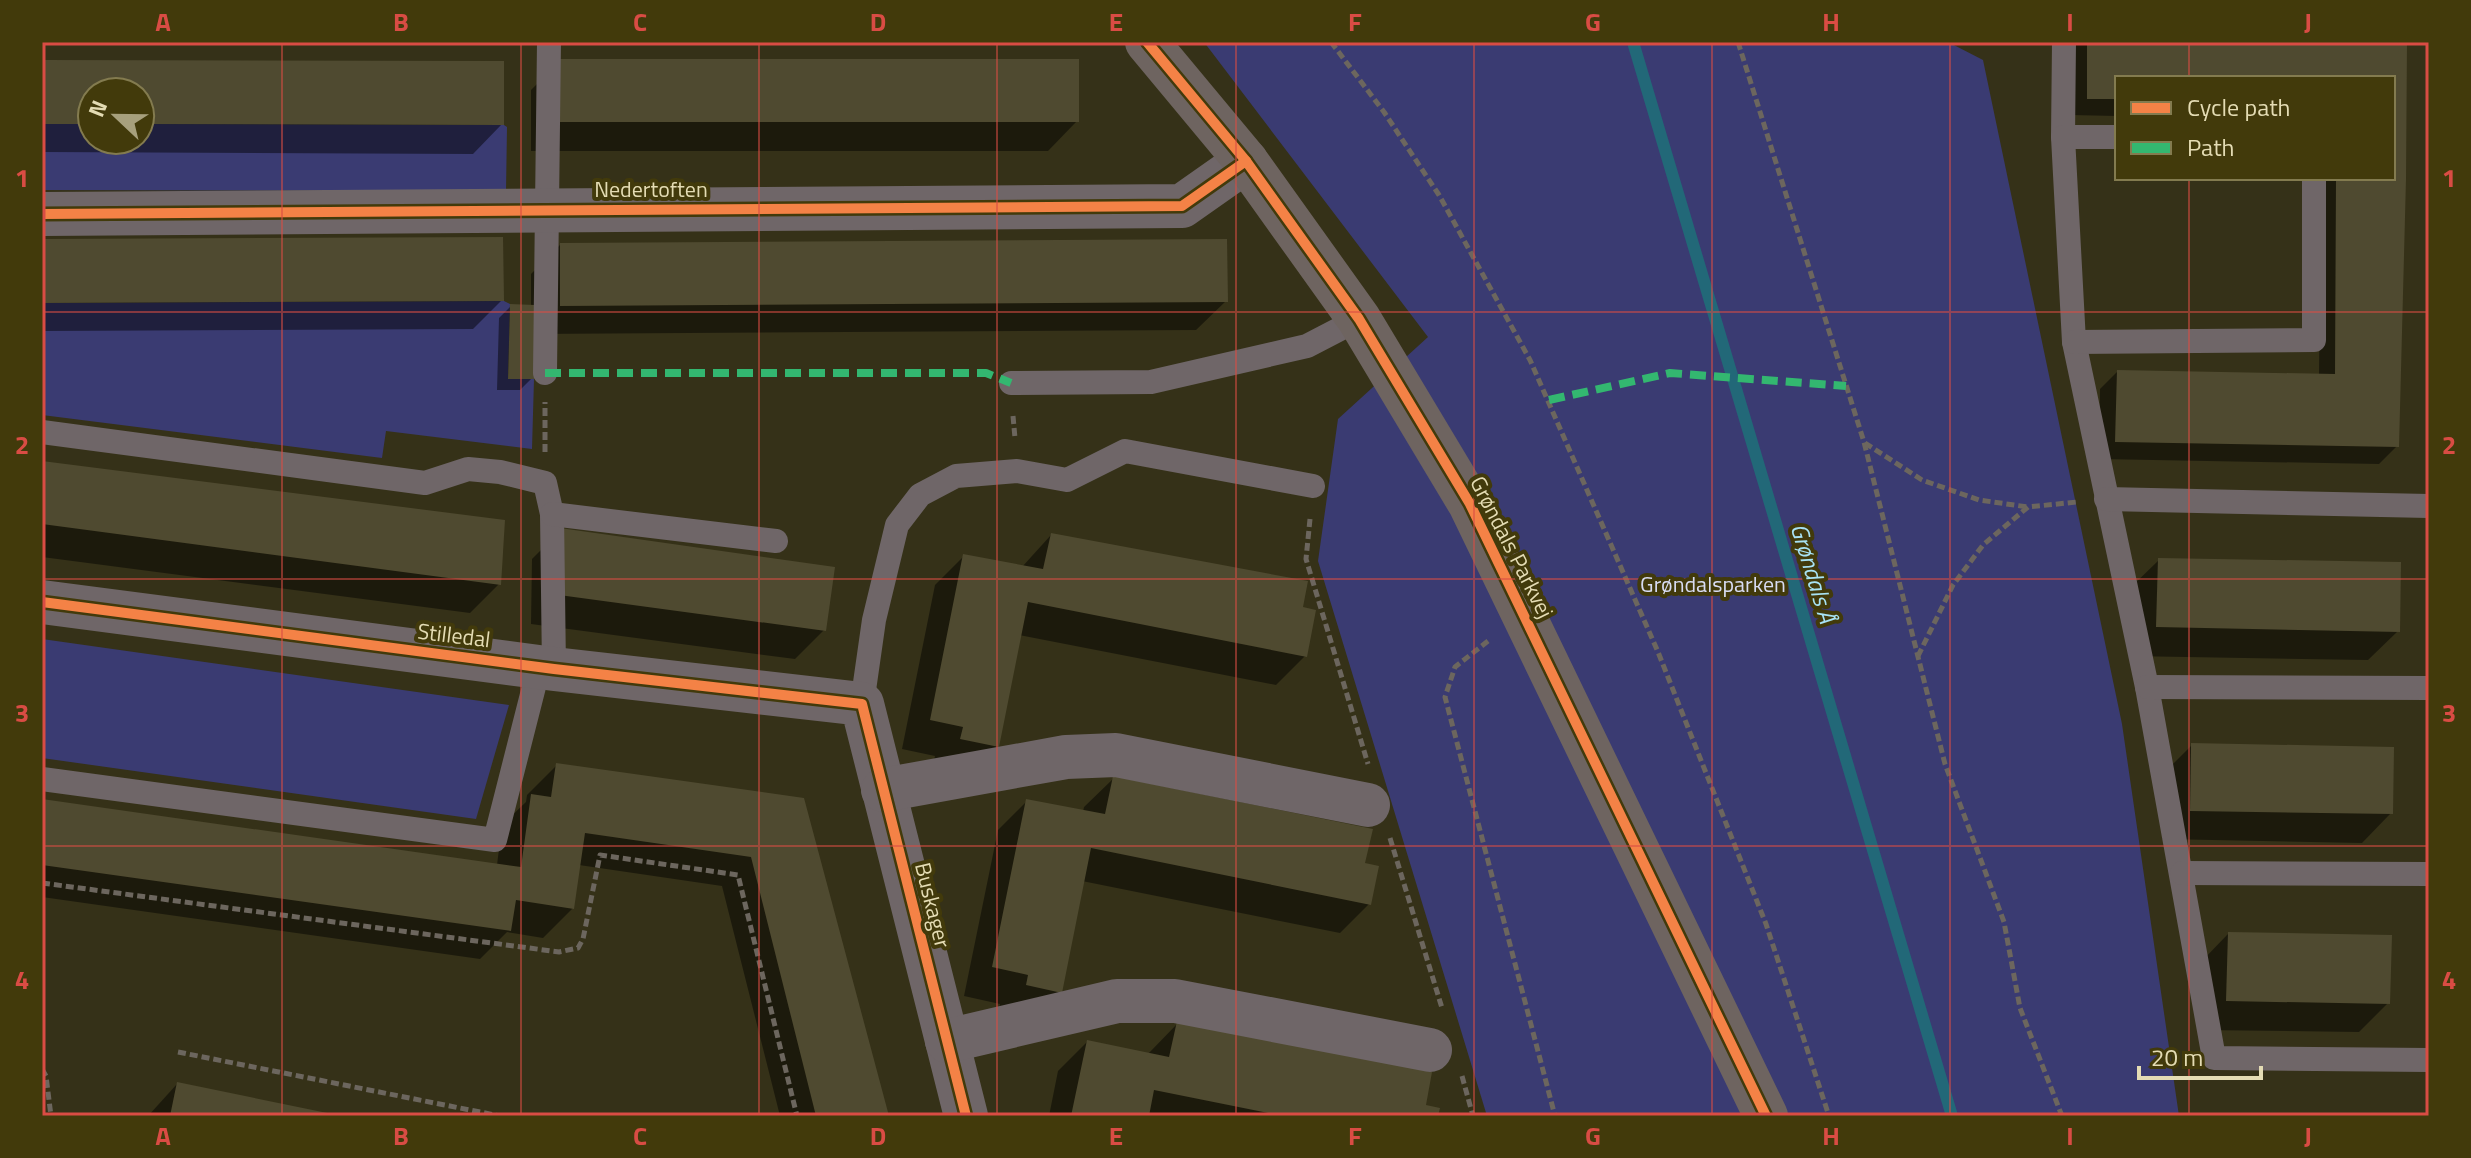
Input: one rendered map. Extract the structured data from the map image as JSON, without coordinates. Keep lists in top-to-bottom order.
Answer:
{
  "streets": {
    "main road": ["Grøndals Parkvej"],
    "street": ["Nedertoften", "Stilledal", "Buskager"]
  },
  "crossings": [
    ["Nedertoften", "Grøndals Parkvej"],
    ["Stilledal", "Buskager"]
  ],
  "water": ["Grøndals Å"],
  "parks": ["Grøndalsparken"],
  "legend": ["Cycle path", "Path"],
  "scale_bar": "20 m",
  "north": "left",
  "grid": {
    "columns": [
      "A",
      "B",
      "C",
      "D",
      "E",
      "F",
      "G",
      "H",
      "I",
      "J"
    ],
    "rows": [
      "1",
      "2",
      "3",
      "4"
    ]
  }
}
